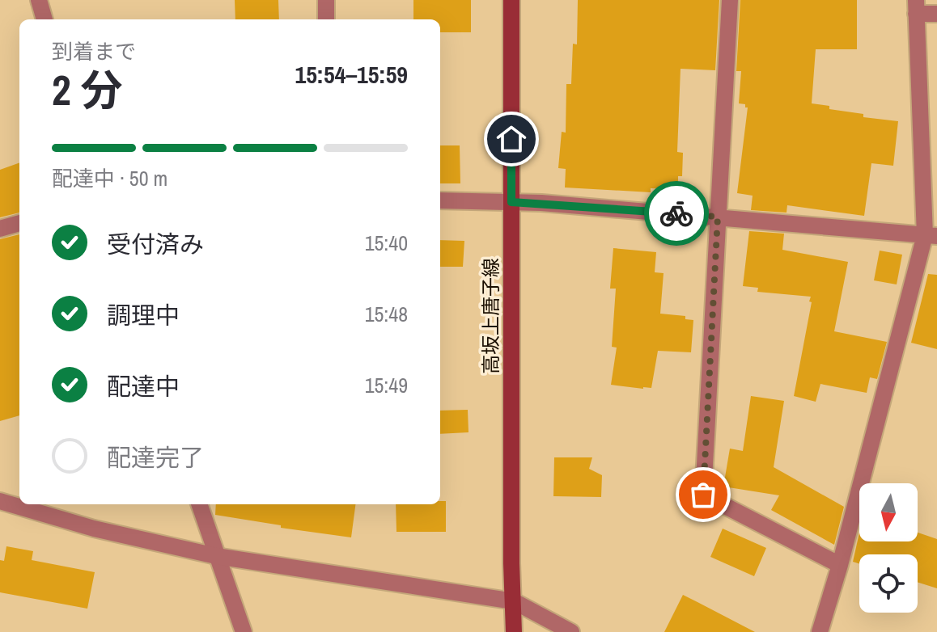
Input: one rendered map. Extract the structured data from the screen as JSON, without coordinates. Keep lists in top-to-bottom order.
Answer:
{
  "streets": {
    "main road": ["高坂上唐子線"]
  },
  "north": "bottom",
  "page": {
    "heading": ["2 分", "到着まで", "15:54–15:59"],
    "bar": "配達中 · 50 m",
    "list": [
      ["受付済み", "15:40"],
      ["調理中", "15:48"],
      ["配達中", "15:49"],
      "配達完了"
    ]
  }
}
